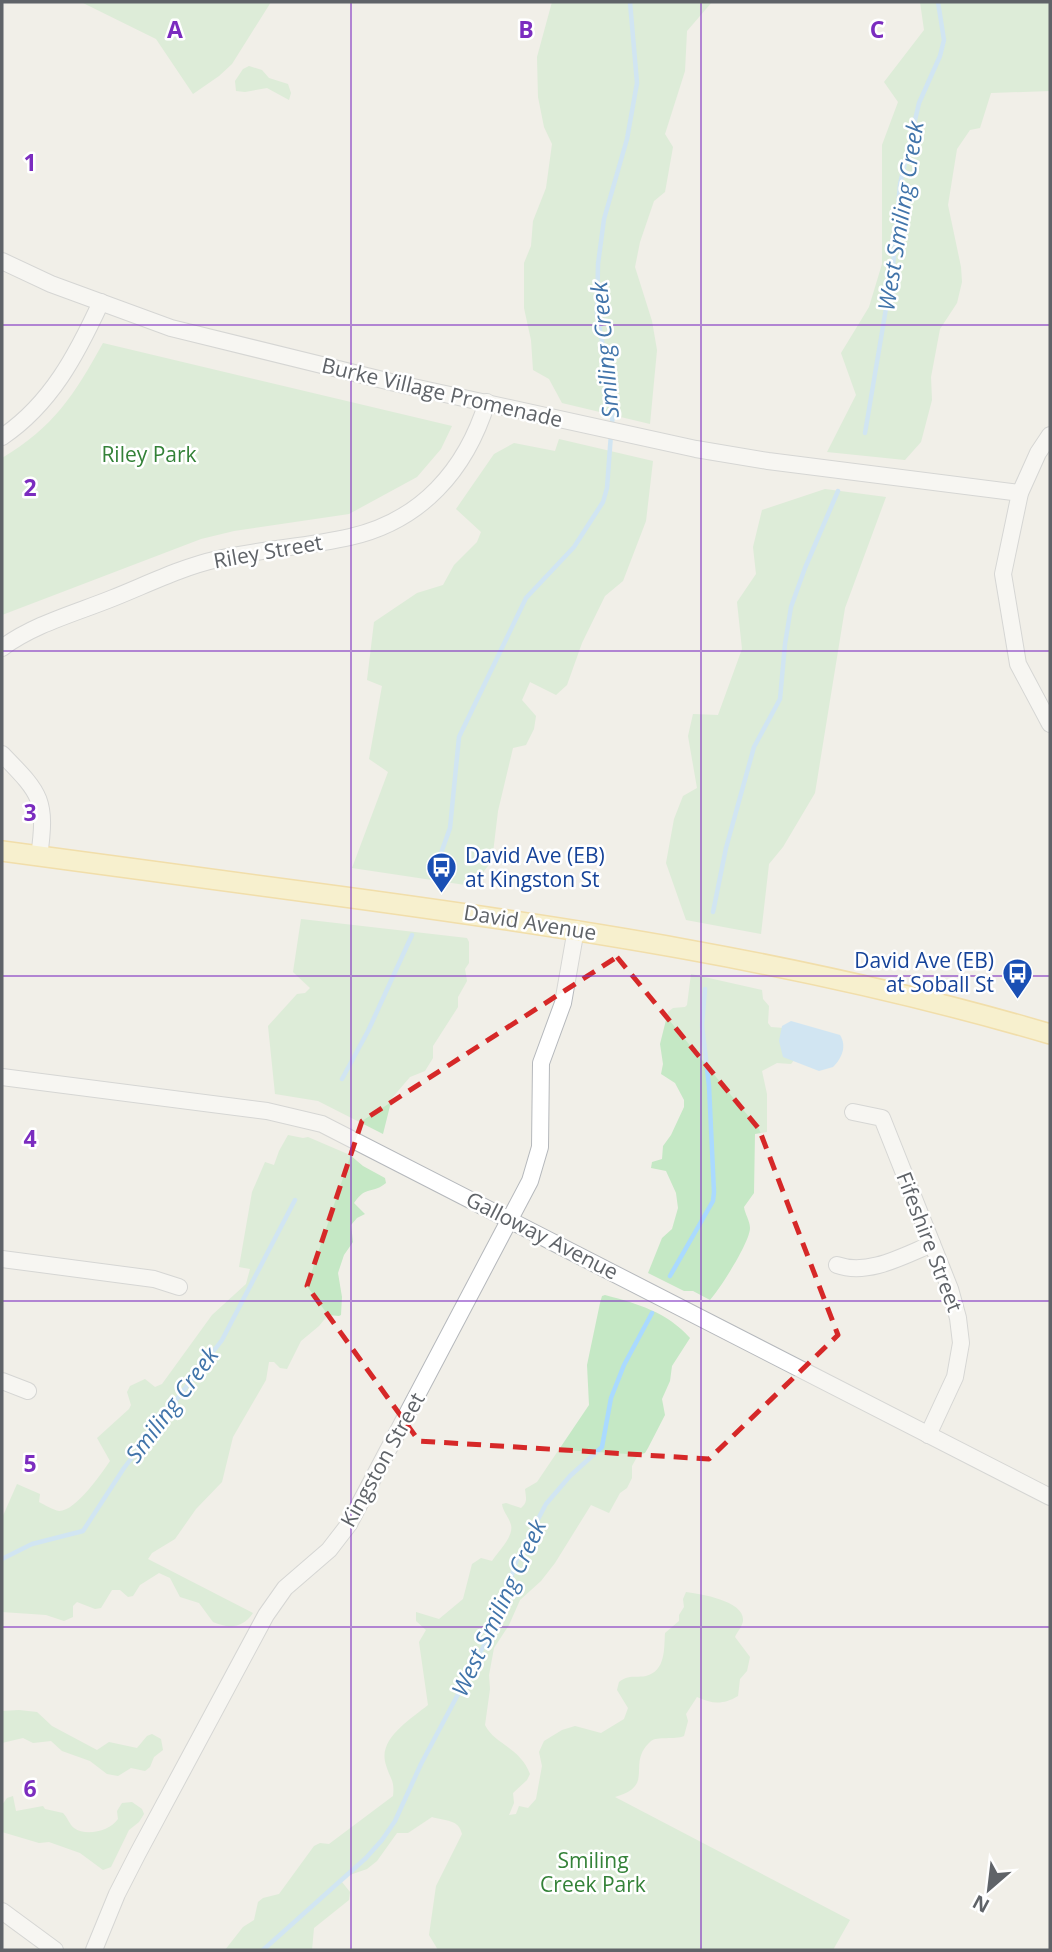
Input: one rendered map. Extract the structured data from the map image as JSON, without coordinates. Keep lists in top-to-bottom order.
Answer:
{
  "streets": {
    "main road": ["David Avenue"],
    "street": [
      "Burke Village Promenade",
      "Riley Street",
      "Galloway Avenue",
      "Fifeshire Street",
      "Kingston Street"
    ]
  },
  "crossings": [
    ["Burke Village Promenade", "Riley Street"],
    ["David Avenue", "Kingston Street"],
    ["Galloway Avenue", "Fifeshire Street"],
    ["Galloway Avenue", "Kingston Street"]
  ],
  "water": ["West Smiling Creek", "Smiling Creek"],
  "parks": ["Riley Park", "Smiling Creek Park"],
  "places": {
    "bus stop": ["David Ave (EB) at Kingston St", "David Ave (EB) at Soball St"]
  },
  "north": "bottom left",
  "grid": {
    "columns": ["A", "B", "C"],
    "rows": [
      "1",
      "2",
      "3",
      "4",
      "5",
      "6"
    ]
  }
}
